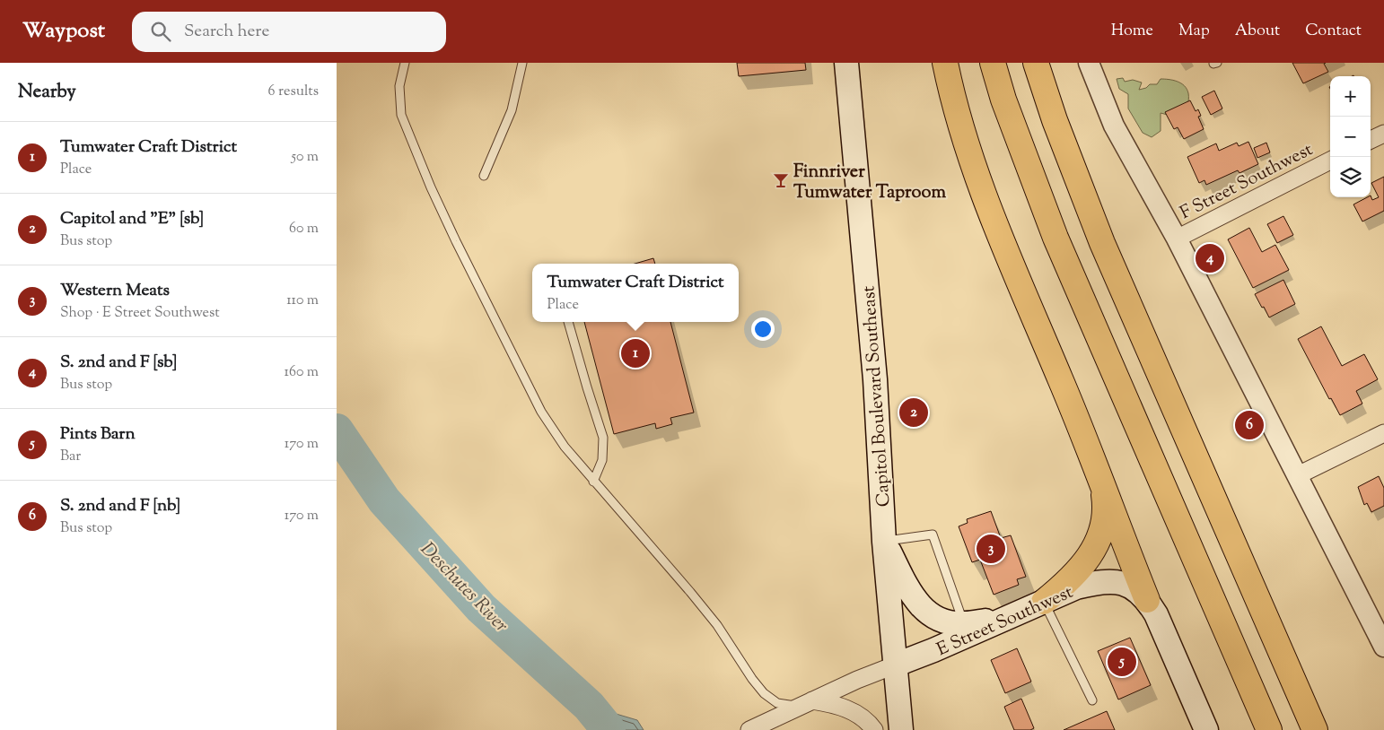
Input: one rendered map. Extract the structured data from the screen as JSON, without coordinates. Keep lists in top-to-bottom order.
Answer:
{
  "streets": {
    "main road": ["Capitol Boulevard Southeast", "E Street Southwest"],
    "street": ["F Street Southwest"]
  },
  "crossings": [
    ["Capitol Boulevard Southeast", "E Street Southwest"]
  ],
  "water": ["Deschutes River"],
  "places": {
    "bar": ["Finnriver Tumwater Taproom"]
  },
  "page": {
    "header": "Waypost",
    "search": "Search here",
    "nav": [
      "Home",
      "Map",
      "About",
      "Contact"
    ],
    "heading": ["Nearby", "6 results"],
    "map_buttons": ["+", "−"],
    "list": [
      {
        "mark": "1",
        "name": "Tumwater Craft District",
        "note": "Place",
        "value": "50 m"
      },
      {
        "mark": "2",
        "name": "Capitol and \"E\" [sb]",
        "note": "Bus stop",
        "value": "60 m"
      },
      {
        "mark": "3",
        "name": "Western Meats",
        "note": "Shop · E Street Southwest",
        "value": "110 m"
      },
      {
        "mark": "4",
        "name": "S. 2nd and F [sb]",
        "note": "Bus stop",
        "value": "160 m"
      },
      {
        "mark": "5",
        "name": "Pints Barn",
        "note": "Bar",
        "value": "170 m"
      },
      {
        "mark": "6",
        "name": "S. 2nd and F [nb]",
        "note": "Bus stop",
        "value": "170 m"
      }
    ],
    "pins": [
      "4",
      "1",
      "2",
      "6",
      "3",
      "5"
    ],
    "popup": ["Tumwater Craft District", "Place"]
  }
}
